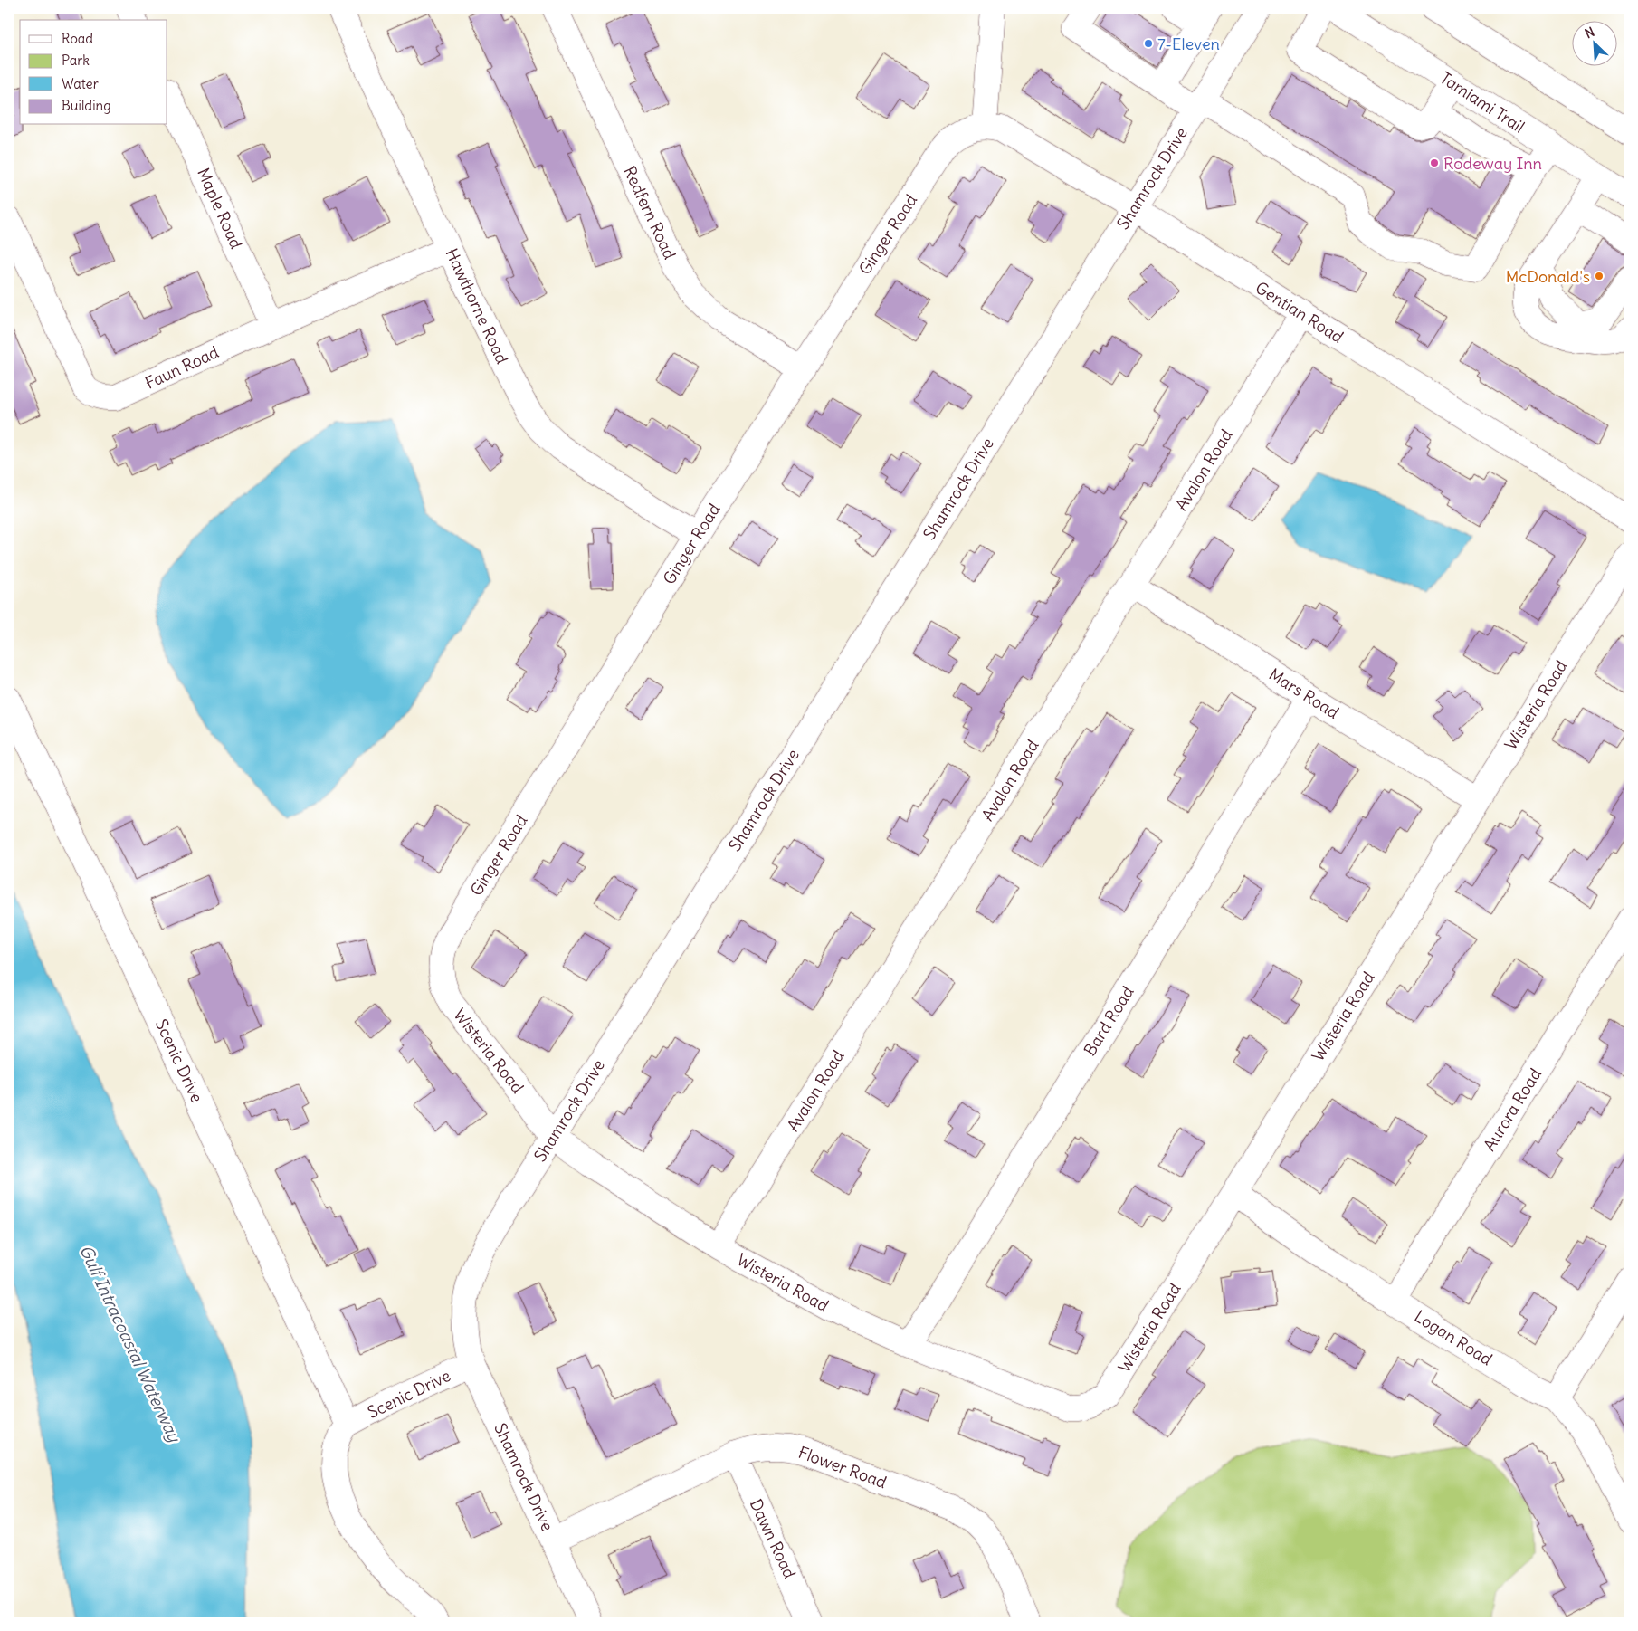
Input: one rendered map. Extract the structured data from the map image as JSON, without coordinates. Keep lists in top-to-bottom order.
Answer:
{
  "streets": {
    "street": [
      "Tamiami Trail",
      "Shamrock Drive",
      "Maple Road",
      "Redfern Road",
      "Ginger Road",
      "Hawthorne Road",
      "Gentian Road",
      "Faun Road",
      "Avalon Road",
      "Mars Road",
      "Wisteria Road",
      "Bard Road",
      "Scenic Drive",
      "Aurora Road",
      "Logan Road",
      "Flower Road",
      "Dawn Road"
    ]
  },
  "crossings": [
    ["Shamrock Drive", "Gentian Road"],
    ["Shamrock Drive", "Wisteria Road"],
    ["Shamrock Drive", "Scenic Drive"],
    ["Shamrock Drive", "Flower Road"],
    ["Maple Road", "Faun Road"],
    ["Redfern Road", "Ginger Road"],
    ["Ginger Road", "Hawthorne Road"],
    ["Ginger Road", "Gentian Road"],
    ["Ginger Road", "Wisteria Road"],
    ["Hawthorne Road", "Faun Road"],
    ["Gentian Road", "Avalon Road"],
    ["Avalon Road", "Mars Road"],
    ["Avalon Road", "Wisteria Road"],
    ["Mars Road", "Wisteria Road"],
    ["Mars Road", "Bard Road"],
    ["Wisteria Road", "Bard Road"],
    ["Wisteria Road", "Logan Road"],
    ["Aurora Road", "Logan Road"],
    ["Flower Road", "Dawn Road"]
  ],
  "water": ["Gulf Intracoastal Waterway"],
  "places": ["7-Eleven", "Rodeway Inn", "McDonald's"],
  "legend": [
    "Road",
    "Park",
    "Water",
    "Building"
  ],
  "north": "top left"
}
